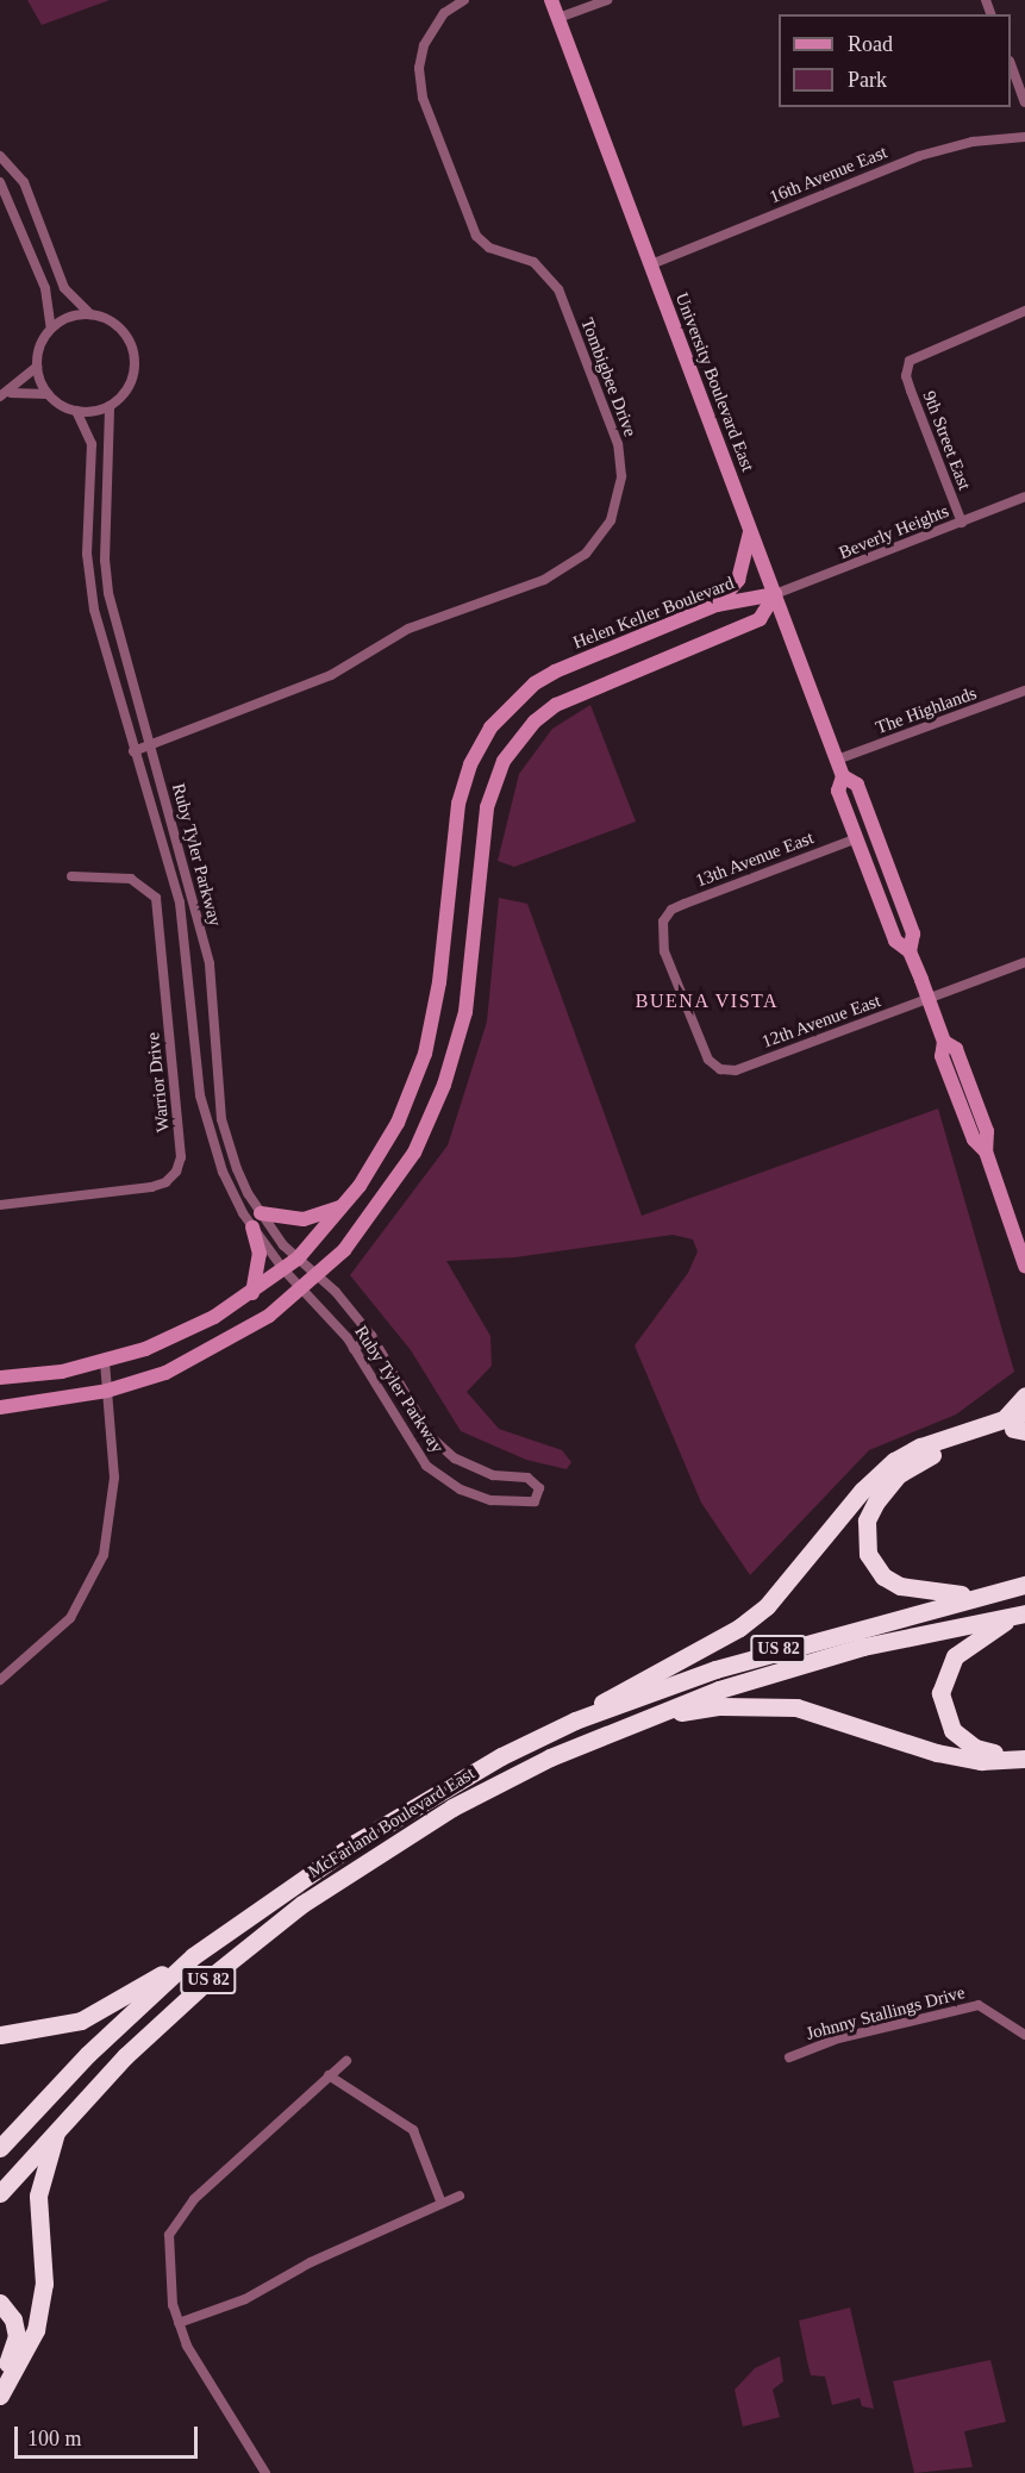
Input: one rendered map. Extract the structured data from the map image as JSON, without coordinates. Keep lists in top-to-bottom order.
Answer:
{
  "streets": {
    "highway": ["US 82", "McFarland Boulevard East"],
    "street": [
      "16th Avenue East",
      "Tombigbee Drive",
      "University Boulevard East",
      "9th Street East",
      "Beverly Heights",
      "Helen Keller Boulevard",
      "The Highlands",
      "Ruby Tyler Parkway",
      "13th Avenue East",
      "12th Avenue East",
      "Warrior Drive",
      "Johnny Stallings Drive"
    ]
  },
  "crossings": [
    ["16th Avenue East", "University Boulevard East"],
    ["Tombigbee Drive", "Ruby Tyler Parkway"],
    ["University Boulevard East", "Beverly Heights"],
    ["University Boulevard East", "Helen Keller Boulevard"],
    ["University Boulevard East", "The Highlands"],
    ["University Boulevard East", "13th Avenue East"],
    ["University Boulevard East", "12th Avenue East"],
    ["9th Street East", "Beverly Heights"],
    ["Beverly Heights", "Helen Keller Boulevard"],
    ["Helen Keller Boulevard", "Ruby Tyler Parkway"],
    ["13th Avenue East", "12th Avenue East"]
  ],
  "districts": ["BUENA VISTA"],
  "legend": ["Road", "Park"],
  "scale_bar": "100 m"
}
